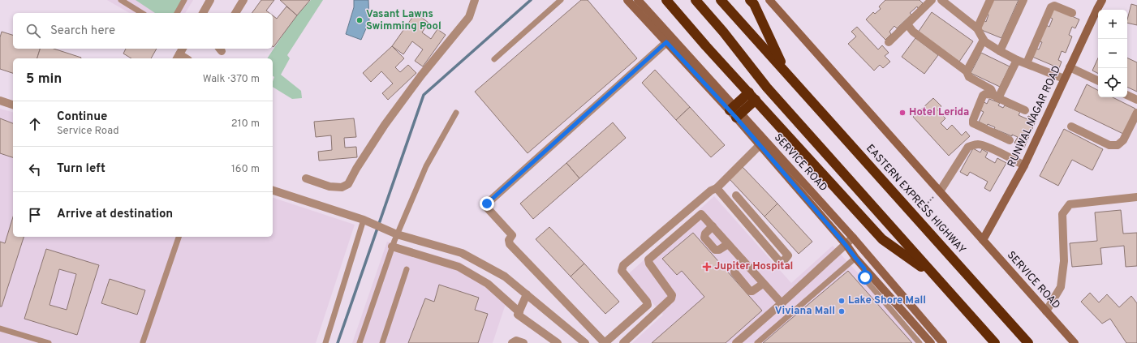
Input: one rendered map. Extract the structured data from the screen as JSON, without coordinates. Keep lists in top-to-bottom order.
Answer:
{
  "streets": {
    "highway": ["EASTERN EXPRESS HIGHWAY"],
    "street": ["RUNWAL NAGAR ROAD", "SERVICE ROAD"]
  },
  "crossings": [
    ["RUNWAL NAGAR ROAD", "SERVICE ROAD"]
  ],
  "places": {
    "other": [
      "Vasant Lawns Swimming Pool",
      "Hotel Lerida",
      "Lake Shore Mall",
      "Viviana Mall"
    ],
    "health": ["Jupiter Hospital"]
  },
  "page": {
    "map_buttons": ["+", "−"],
    "search": "Search here",
    "heading": ["5 min", "Walk · 370 m"],
    "list": [
      ["Continue", "Service Road", "210 m"],
      ["Turn left", "160 m"],
      "Arrive at destination"
    ]
  }
}
